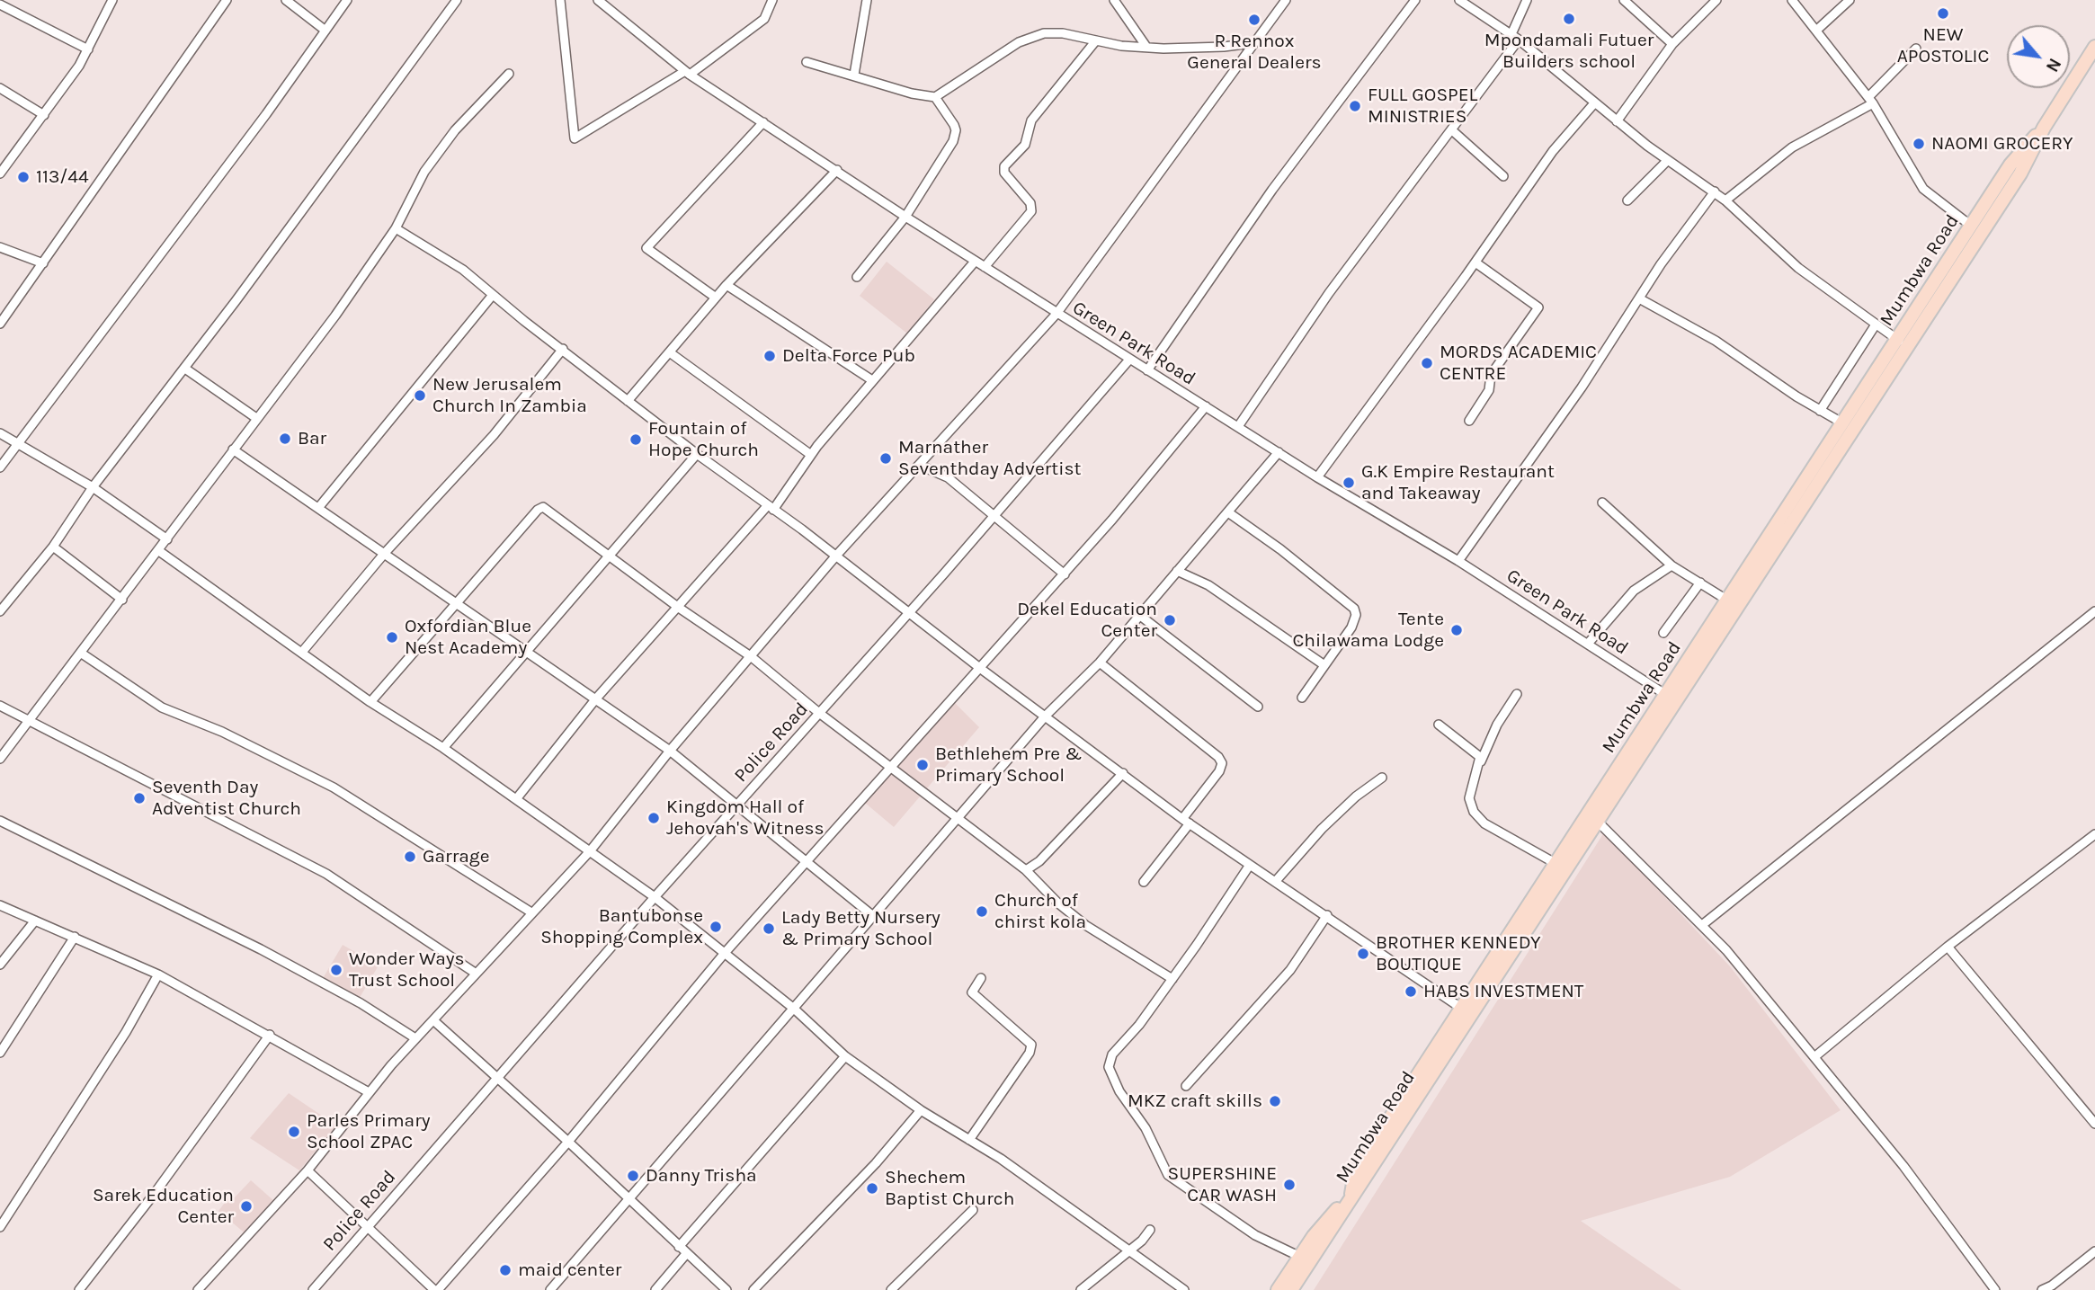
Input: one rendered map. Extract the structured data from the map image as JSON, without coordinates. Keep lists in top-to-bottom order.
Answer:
{
  "streets": {
    "main road": ["Mumbwa Road"],
    "street": ["Green Park Road", "Police Road"]
  },
  "crossings": [
    ["Mumbwa Road", "Green Park Road"],
    ["Green Park Road", "Police Road"]
  ],
  "places": [
    "NEW APOSTOLIC",
    "Mpondamali Futuer Builders school",
    "R Rennox General Dealers",
    "FULL GOSPEL MINISTRIES",
    "NAOMI GROCERY",
    "113/44",
    "Delta Force Pub",
    "MORDS ACADEMIC CENTRE",
    "New Jerusalem Church In Zambia",
    "Bar",
    "Fountain of Hope Church",
    "Marnather Seventhday Advertist",
    "G.K Empire Restaurant and Takeaway",
    "Dekel Education Center",
    "Tente Chilawama Lodge",
    "Oxfordian Blue Nest Academy",
    "Bethlehem Pre & Primary School",
    "Seventh Day Adventist Church",
    "Kingdom Hall of Jehovah's Witness",
    "Garrage",
    "Church of chirst kola",
    "Bantubonse Shopping Complex",
    "Lady Betty Nursery & Primary School",
    "BROTHER KENNEDY BOUTIQUE",
    "Wonder Ways Trust School",
    "HABS INVESTMENT",
    "MKZ craft skills",
    "Parles Primary School ZPAC",
    "Danny Trisha",
    "SUPERSHINE CAR WASH",
    "Shechem Baptist Church",
    "Sarek Education Center",
    "maid center"
  ],
  "north": "bottom right"
}
